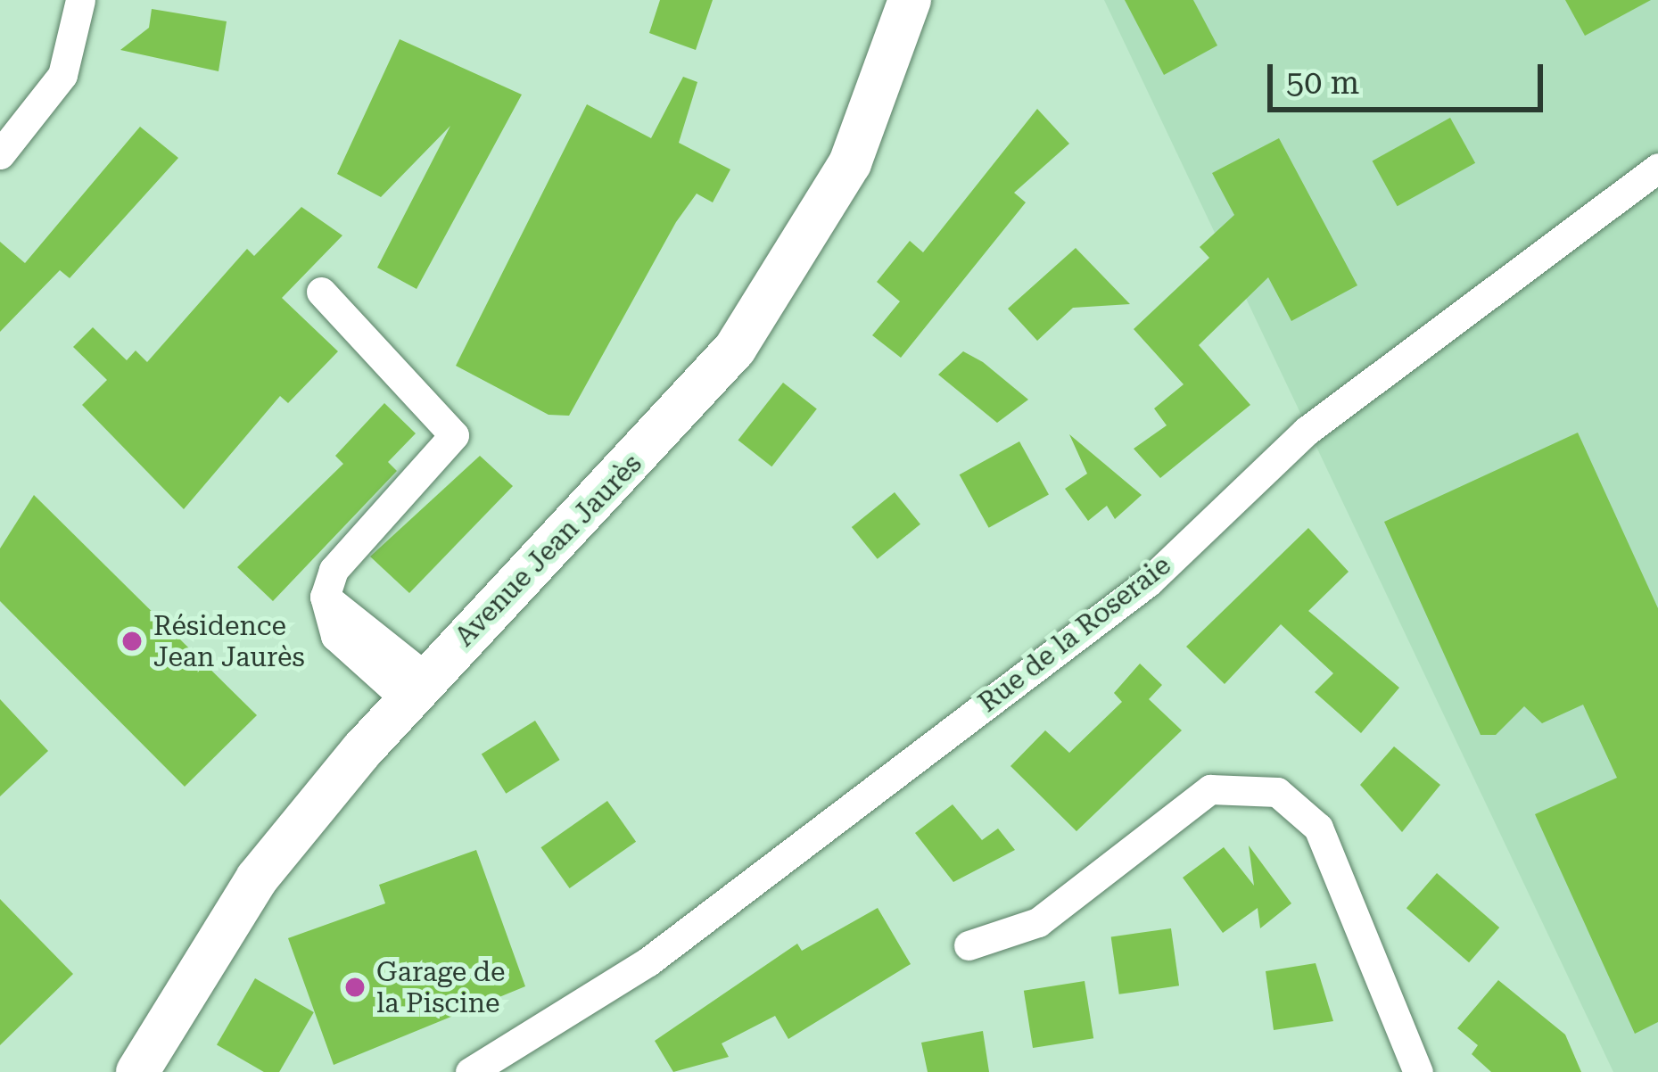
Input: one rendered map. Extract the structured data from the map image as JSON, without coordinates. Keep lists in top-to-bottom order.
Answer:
{
  "streets": {
    "main road": ["Avenue Jean Jaurès"],
    "street": ["Rue de la Roseraie"]
  },
  "places": ["Résidence Jean Jaurès", "Garage de la Piscine"],
  "scale_bar": "50 m"
}
